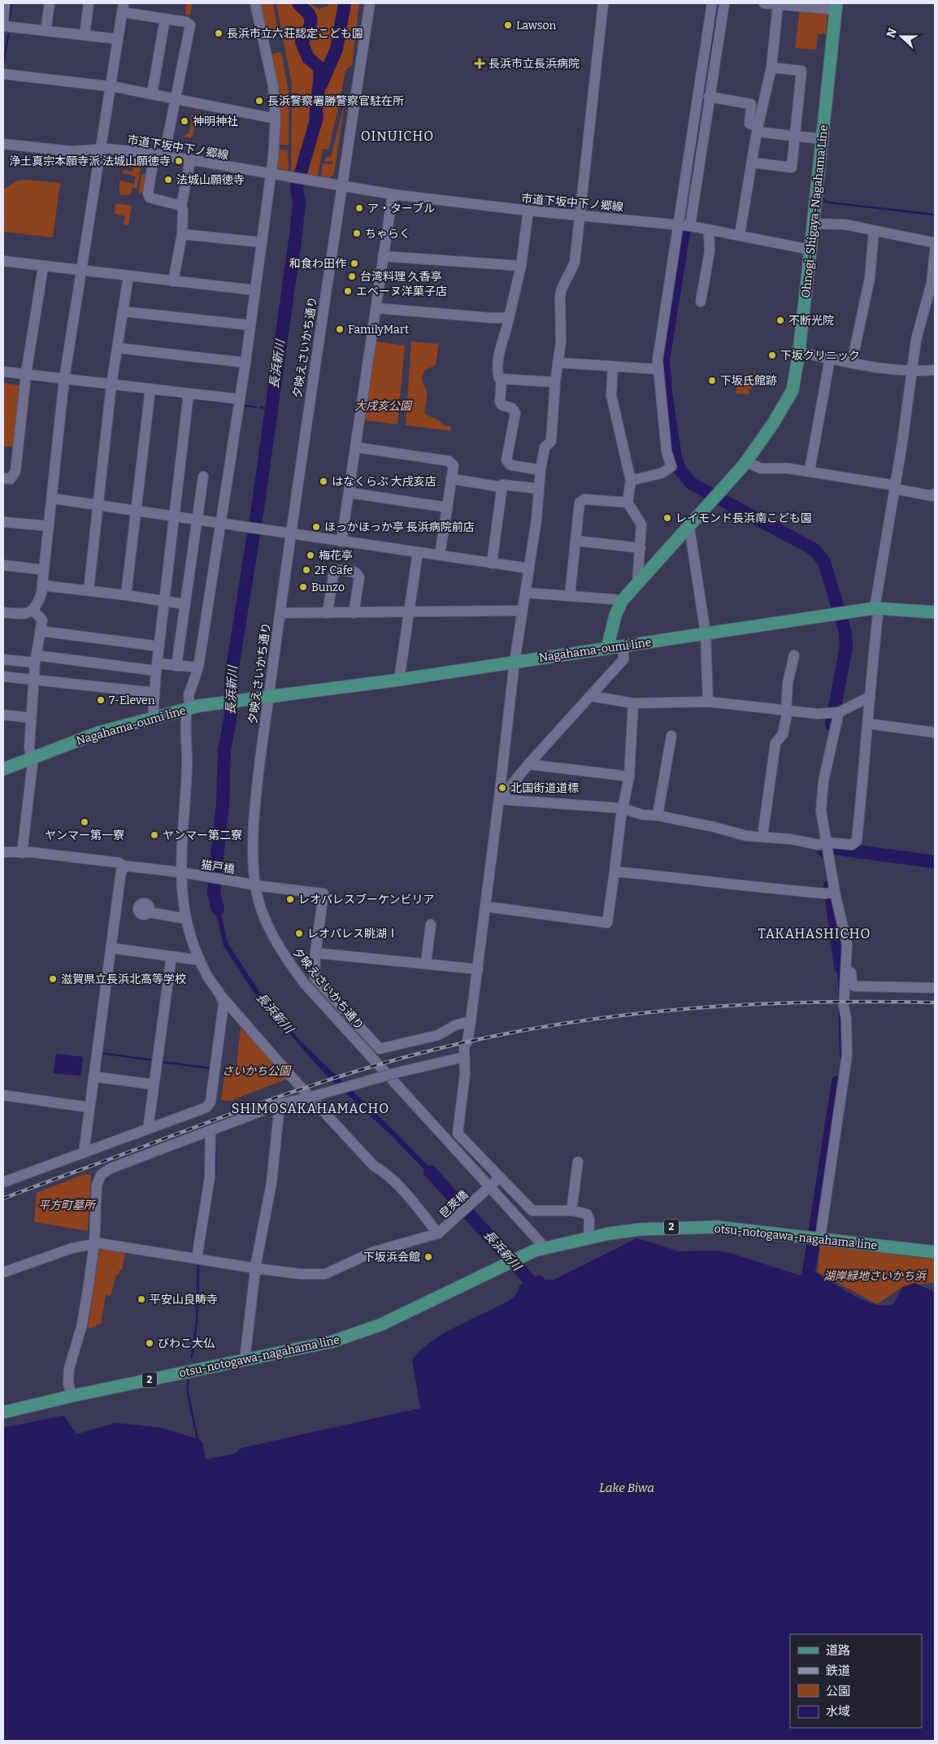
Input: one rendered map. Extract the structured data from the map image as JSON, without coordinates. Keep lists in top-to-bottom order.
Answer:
{
  "streets": {
    "main road": [
      "Ohnogi-Shigaya-Nagahama Line",
      "Nagahama-oumi line",
      "2",
      "otsu-notogawa-nagahama line"
    ],
    "street": [
      "市道下坂中下ノ郷線",
      "夕映えさいかち通り",
      "猫戸橋",
      "皀莢橋"
    ]
  },
  "crossings": [
    ["市道下坂中下ノ郷線", "Ohnogi-Shigaya-Nagahama Line"],
    ["市道下坂中下ノ郷線", "夕映えさいかち通り"],
    ["Ohnogi-Shigaya-Nagahama Line", "Nagahama-oumi line"],
    ["夕映えさいかち通り", "Nagahama-oumi line"],
    ["夕映えさいかち通り", "猫戸橋"],
    ["夕映えさいかち通り", "皀莢橋"],
    ["夕映えさいかち通り", "otsu-notogawa-nagahama line"]
  ],
  "districts": ["OINUICHO", "TAKAHASHICHO", "SHIMOSAKAHAMACHO"],
  "water": ["長浜新川", "Lake Biwa"],
  "parks": [
    "大戌亥公園",
    "さいかち公園",
    "平方町墓所",
    "湖岸緑地さいかち浜"
  ],
  "places": {
    "other": [
      "Lawson",
      "長浜市立六荘認定こども園",
      "長浜警察署勝警察官駐在所",
      "神明神社",
      "浄土真宗本願寺派 法城山願徳寺",
      "法城山願徳寺",
      "ア・ターブル",
      "ちゃらく",
      "和食わ田作",
      "台湾料理 久香亭",
      "エベーヌ洋菓子店",
      "不断光院",
      "FamilyMart",
      "下坂クリニック",
      "下坂氏館跡",
      "はなくらぶ 大戌亥店",
      "レイモンド長浜南こども園",
      "ほっかほっか亭 長浜病院前店",
      "梅花亭",
      "2F Cafe",
      "Bunzo",
      "7-Eleven",
      "北国街道道標",
      "ヤンマー第一寮",
      "ヤンマー第二寮",
      "レオパレスブーケンビリア",
      "レオパレス眺湖Ⅰ",
      "滋賀県立長浜北高等学校",
      "下坂浜会館",
      "平安山良畴寺",
      "びわこ大仏"
    ],
    "health": ["長浜市立長浜病院"]
  },
  "legend": [
    "道路",
    "鉄道",
    "公園",
    "水域"
  ],
  "north": "left"
}
